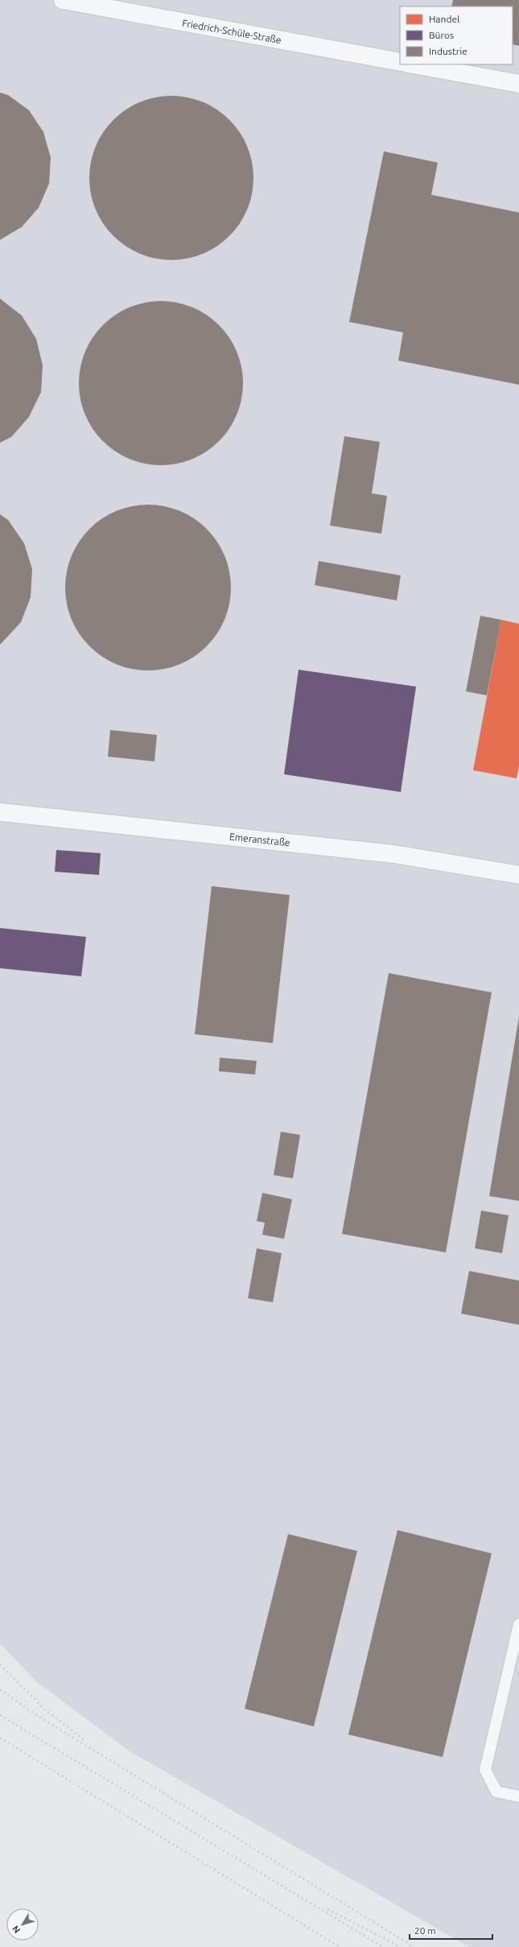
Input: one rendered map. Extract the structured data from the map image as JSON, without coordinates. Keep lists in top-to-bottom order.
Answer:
{
  "streets": {
    "street": ["Friedrich-Schüle-Straße", "Emeranstraße"]
  },
  "legend": ["Handel", "Büros", "Industrie"],
  "scale_bar": "20 m",
  "north": "bottom left"
}
